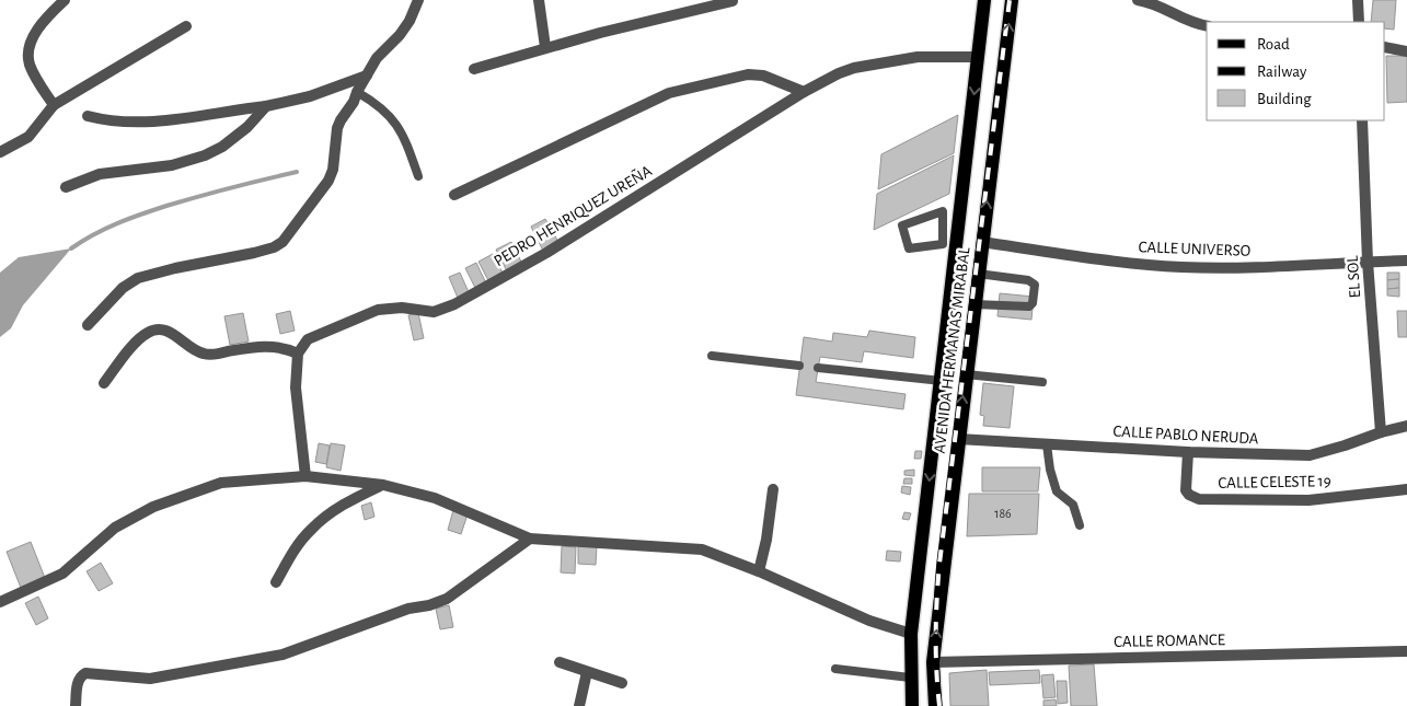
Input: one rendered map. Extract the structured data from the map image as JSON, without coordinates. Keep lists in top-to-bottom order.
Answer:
{
  "streets": {
    "main road": ["AVENIDA HERMANAS MIRABAL"],
    "street": [
      "PEDRO HENRIQUEZ UREÑA",
      "CALLE UNIVERSO",
      "EL SOL",
      "CALLE PABLO NERUDA",
      "CALLE CELESTE 19",
      "CALLE ROMANCE"
    ]
  },
  "crossings": [
    ["PEDRO HENRIQUEZ UREÑA", "AVENIDA HERMANAS MIRABAL"],
    ["CALLE UNIVERSO", "EL SOL"],
    ["CALLE UNIVERSO", "AVENIDA HERMANAS MIRABAL"],
    ["EL SOL", "CALLE PABLO NERUDA"],
    ["AVENIDA HERMANAS MIRABAL", "CALLE PABLO NERUDA"],
    ["AVENIDA HERMANAS MIRABAL", "CALLE ROMANCE"],
    ["CALLE PABLO NERUDA", "CALLE CELESTE 19"]
  ],
  "house_numbers": ["186"],
  "legend": ["Road", "Railway", "Building"]
}
